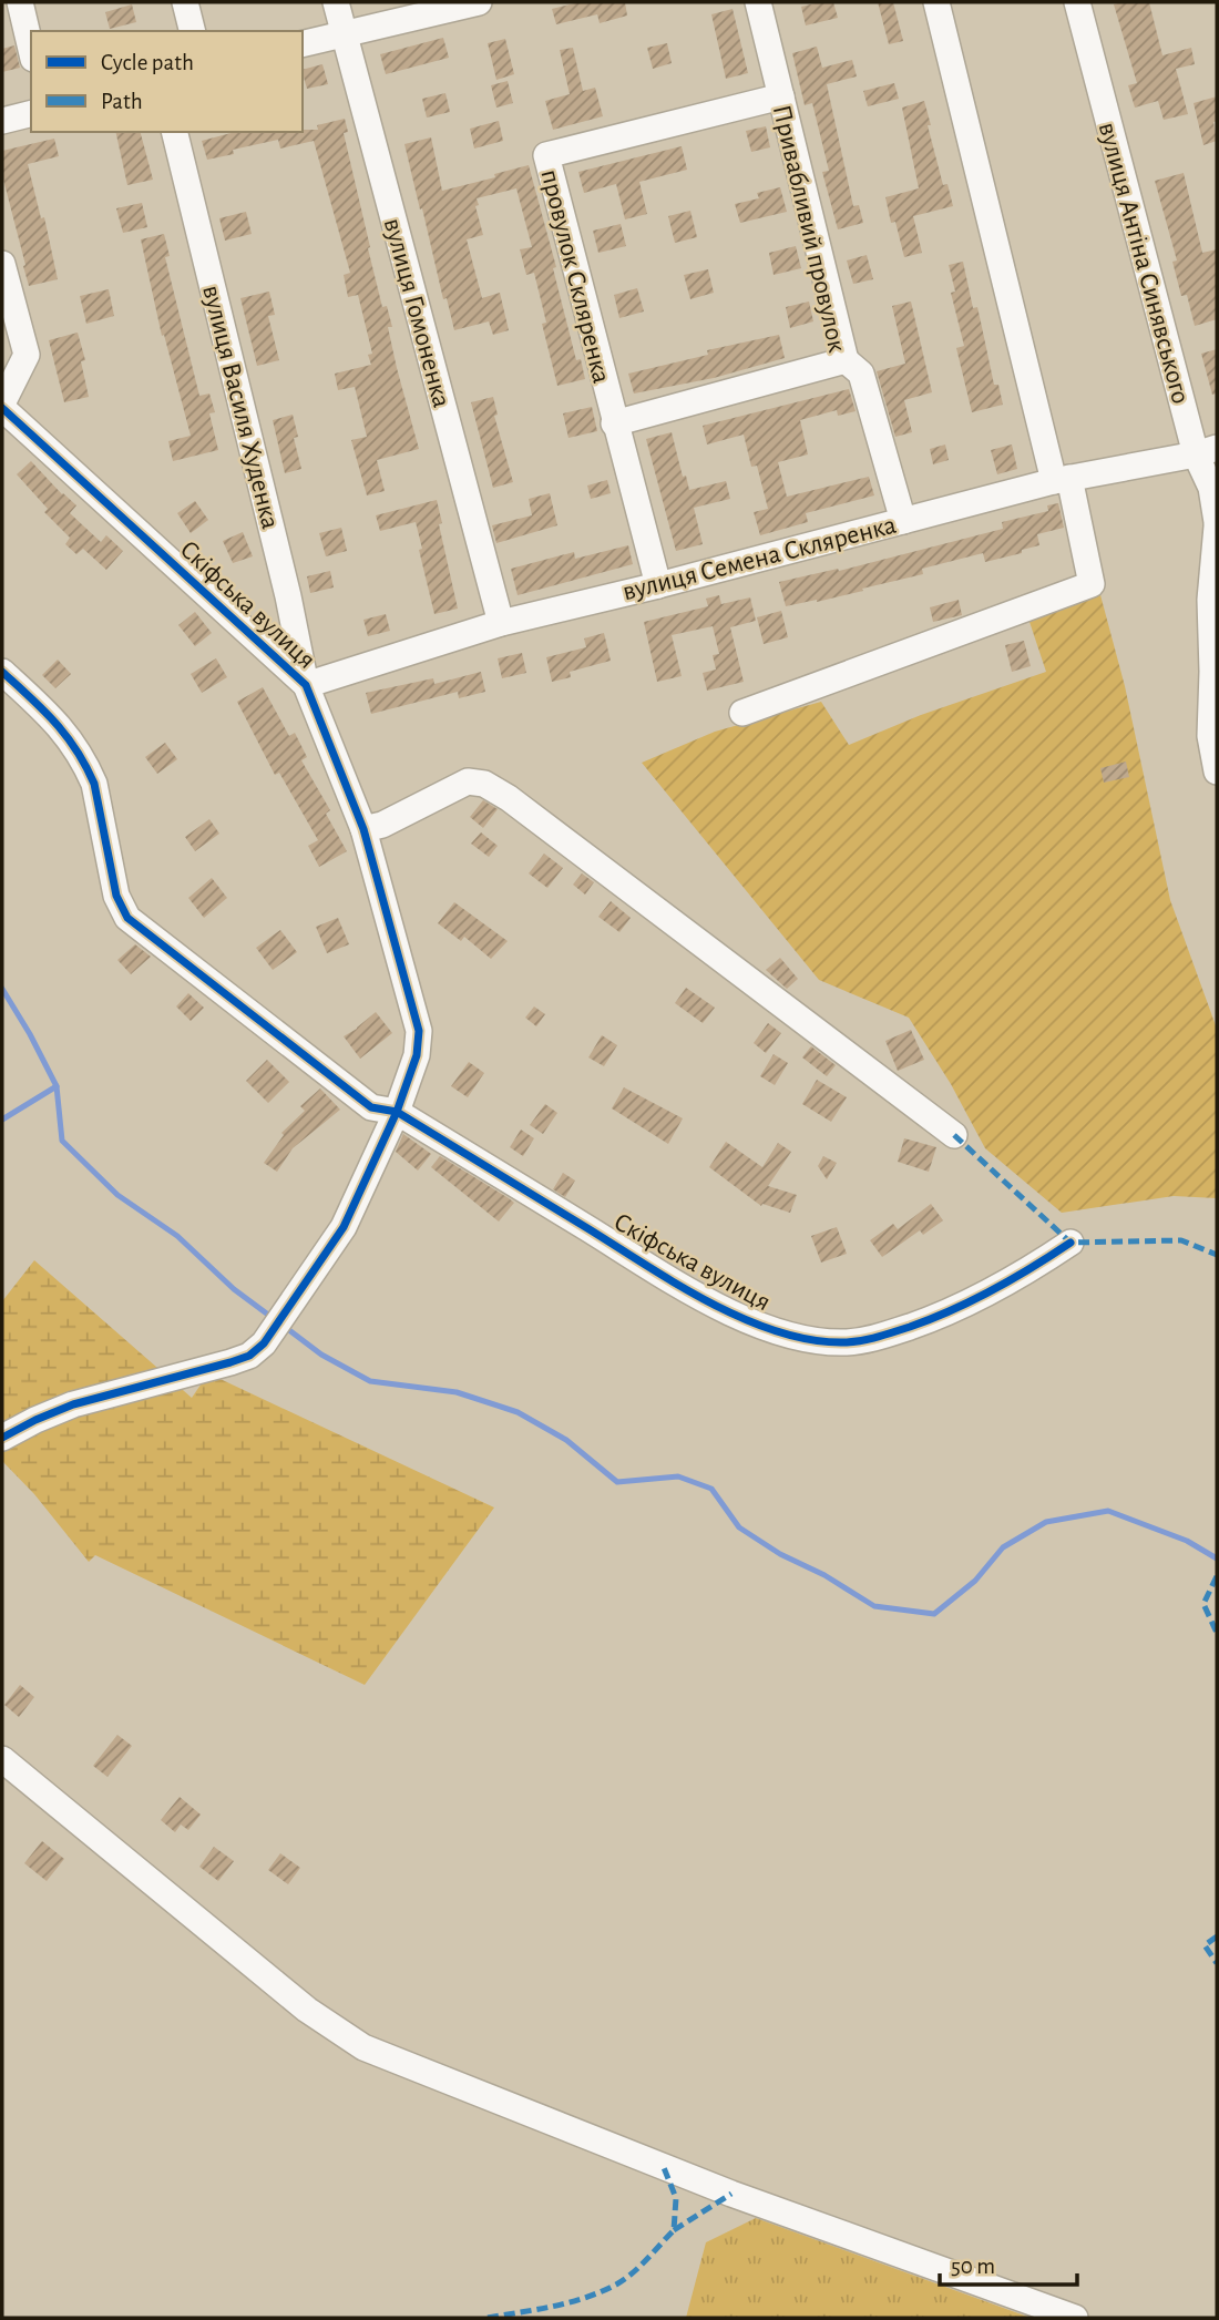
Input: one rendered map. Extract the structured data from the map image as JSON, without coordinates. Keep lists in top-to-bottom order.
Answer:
{
  "streets": {
    "street": [
      "Привабливий провулок",
      "вулиця Антіна Синявського",
      "провулок Скляренка",
      "вулиця Гомоненка",
      "вулиця Василя Худенка",
      "вулиця Семена Скляренка",
      "Скіфська вулиця"
    ]
  },
  "crossings": [
    ["Привабливий провулок", "провулок Скляренка"],
    ["вулиця Антіна Синявського", "вулиця Семена Скляренка"],
    ["провулок Скляренка", "вулиця Семена Скляренка"],
    ["вулиця Гомоненка", "вулиця Семена Скляренка"],
    ["вулиця Василя Худенка", "вулиця Семена Скляренка"],
    ["вулиця Василя Худенка", "Скіфська вулиця"],
    ["вулиця Семена Скляренка", "Скіфська вулиця"]
  ],
  "legend": ["Cycle path", "Path"],
  "scale_bar": "50 m"
}
